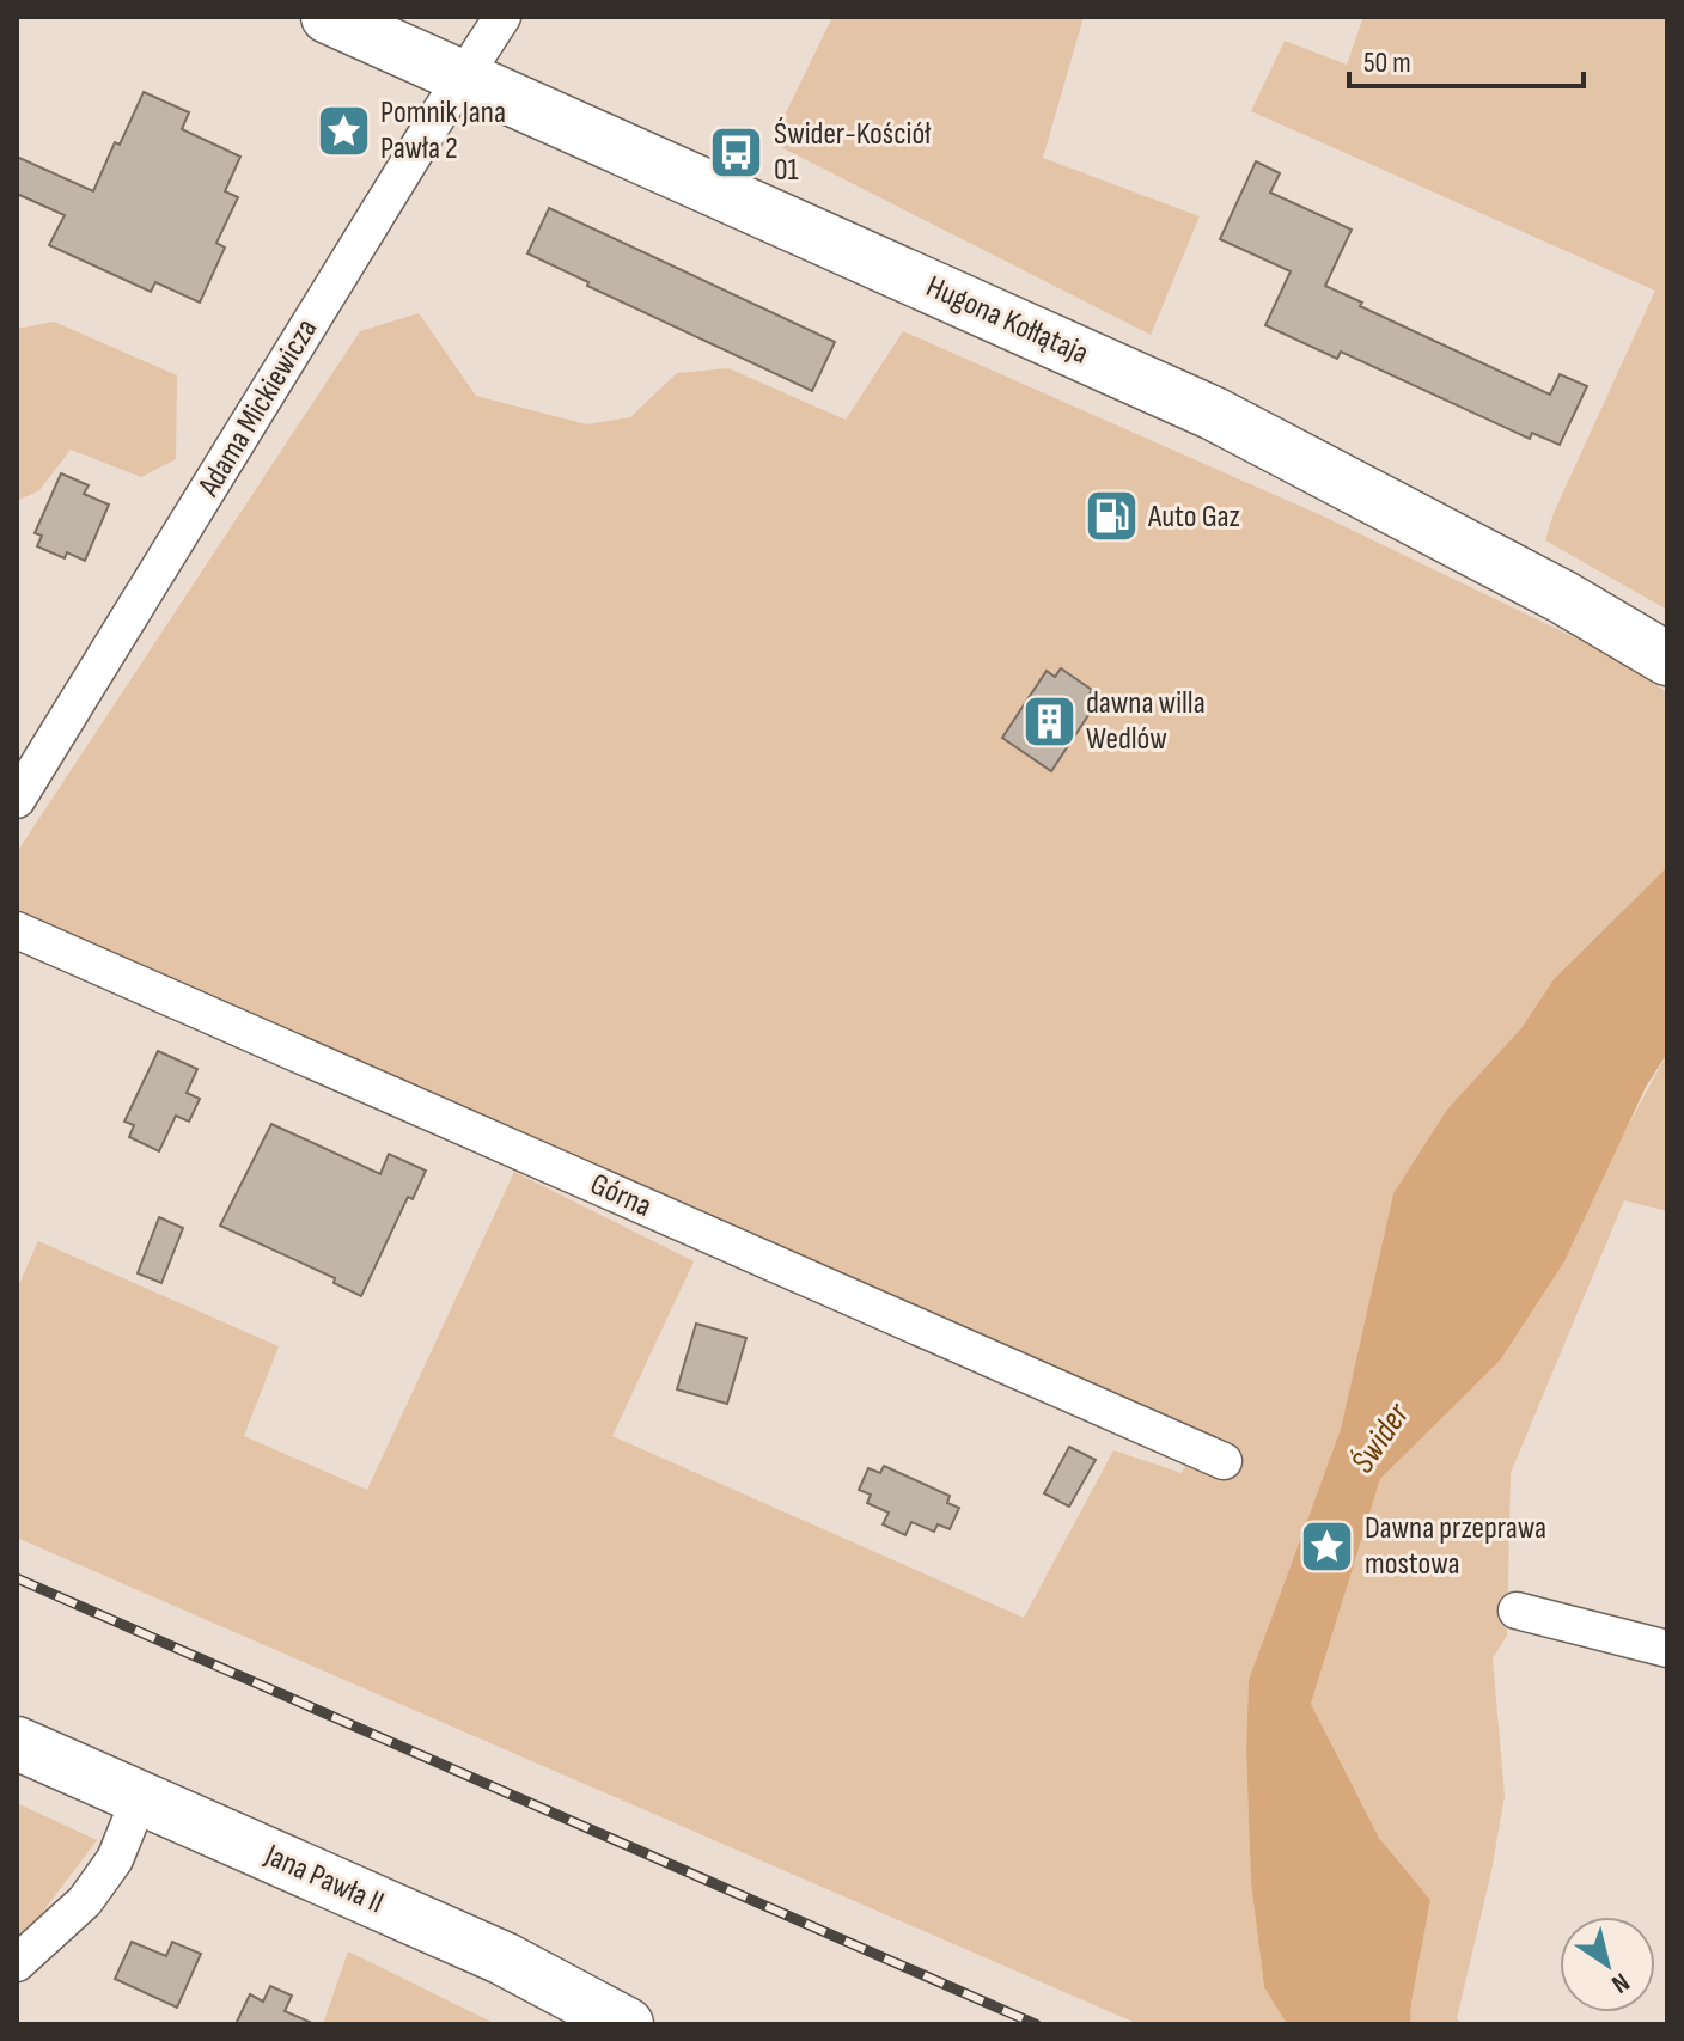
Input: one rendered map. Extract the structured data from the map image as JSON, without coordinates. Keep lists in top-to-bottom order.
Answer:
{
  "streets": {
    "main road": ["Hugona Kołłątaja", "Jana Pawła II"],
    "street": ["Adama Mickiewicza", "Górna"]
  },
  "crossings": [
    ["Hugona Kołłątaja", "Adama Mickiewicza"]
  ],
  "water": ["Świder"],
  "places": {
    "place": ["Pomnik Jana Pawła 2", "Dawna przeprawa mostowa"],
    "bus stop": ["Świder-Kościół 01"],
    "fuel station": ["Auto Gaz"],
    "building": ["dawna willa Wedlów"]
  },
  "scale_bar": "50 m",
  "north": "bottom right"
}
